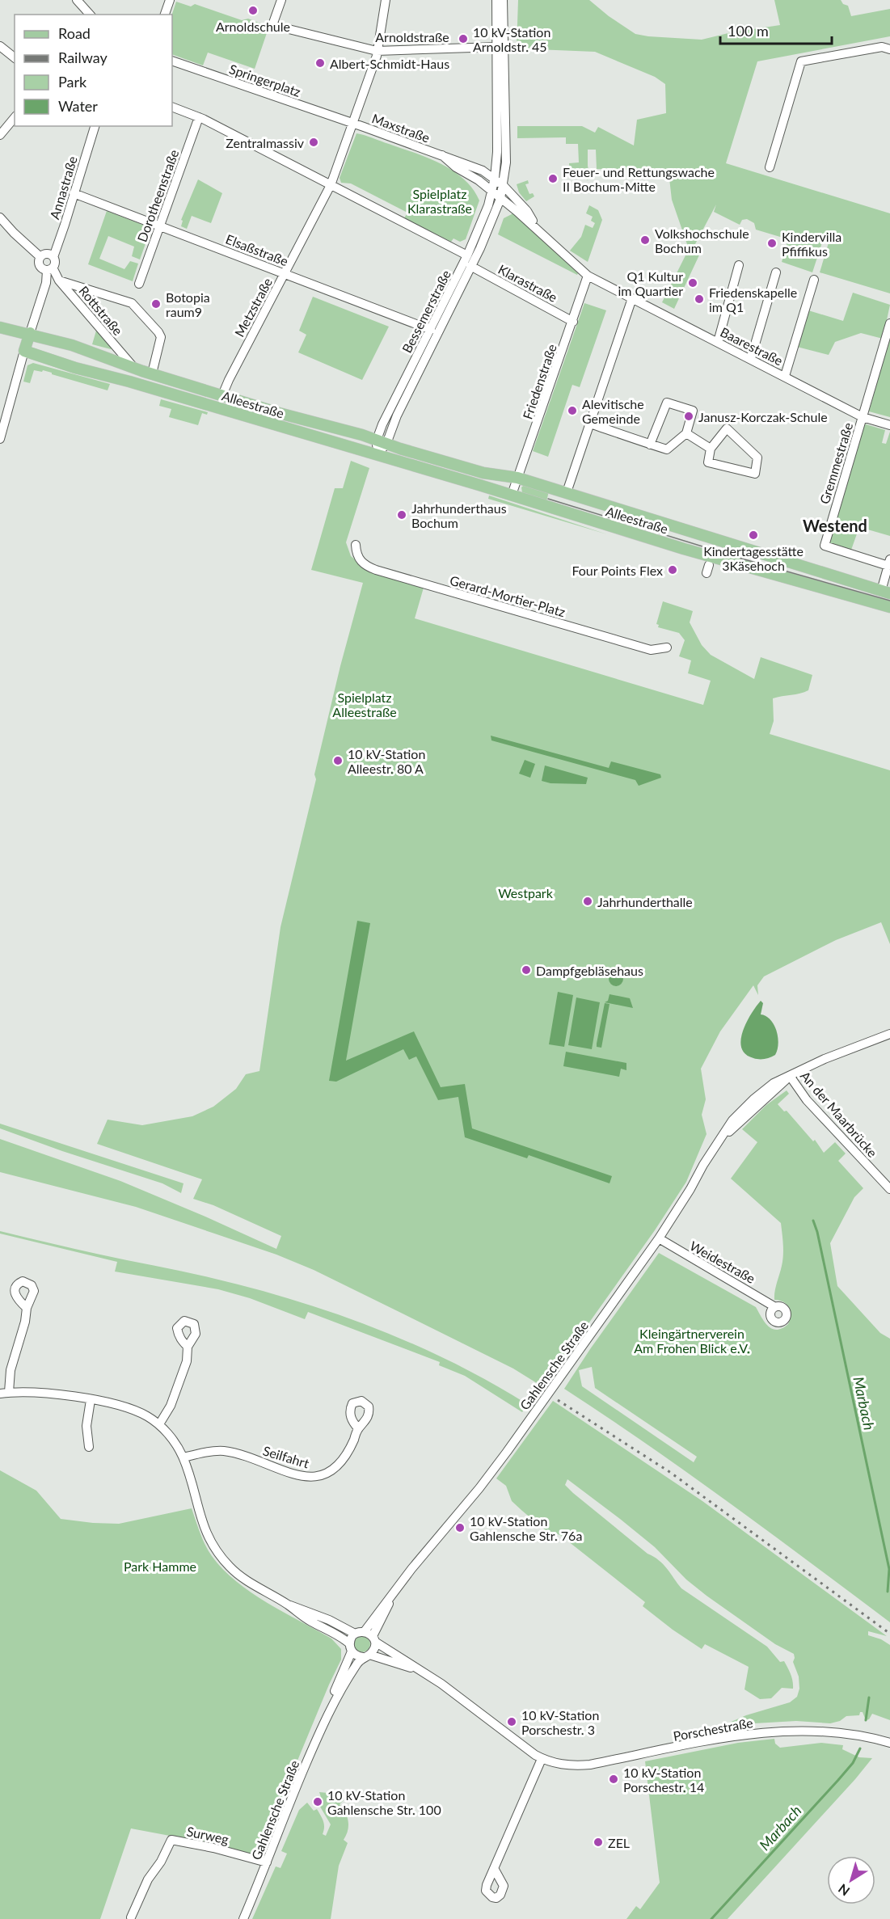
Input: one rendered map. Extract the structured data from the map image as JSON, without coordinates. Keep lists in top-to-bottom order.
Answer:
{
  "streets": {
    "main road": ["Alleestraße"],
    "street": [
      "Arnoldstraße",
      "Springerplatz",
      "Maxstraße",
      "Annastraße",
      "Dorotheenstraße",
      "Elsaßstraße",
      "Klarastraße",
      "Metzstraße",
      "Rottstraße",
      "Bessemerstraße",
      "Baarestraße",
      "Friedenstraße",
      "Gremmestraße",
      "Gerard-Mortier-Platz",
      "An der Maarbrücke",
      "Weidestraße",
      "Gahlensche Straße",
      "Seilfahrt",
      "Porschestraße",
      "Surweg"
    ]
  },
  "crossings": [
    ["Arnoldstraße", "Metzstraße"],
    ["Arnoldstraße", "Bessemerstraße"],
    ["Springerplatz", "Maxstraße"],
    ["Springerplatz", "Metzstraße"],
    ["Maxstraße", "Metzstraße"],
    ["Maxstraße", "Bessemerstraße"],
    ["Annastraße", "Elsaßstraße"],
    ["Annastraße", "Rottstraße"],
    ["Dorotheenstraße", "Elsaßstraße"],
    ["Elsaßstraße", "Metzstraße"],
    ["Elsaßstraße", "Bessemerstraße"],
    ["Klarastraße", "Bessemerstraße"],
    ["Klarastraße", "Friedenstraße"],
    ["Metzstraße", "Alleestraße"],
    ["Rottstraße", "Alleestraße"],
    ["Bessemerstraße", "Baarestraße"],
    ["Bessemerstraße", "Alleestraße"],
    ["Baarestraße", "Friedenstraße"],
    ["Baarestraße", "Gremmestraße"],
    ["Friedenstraße", "Alleestraße"],
    ["An der Maarbrücke", "Gahlensche Straße"],
    ["Weidestraße", "Gahlensche Straße"],
    ["Gahlensche Straße", "Porschestraße"],
    ["Gahlensche Straße", "Surweg"]
  ],
  "districts": ["Westend"],
  "water": ["Marbach"],
  "parks": [
    "Spielplatz Klarastraße",
    "Spielplatz Alleestraße",
    "Westpark",
    "Kleingärtnerverein Am Frohen Blick e.V.",
    "Park Hamme"
  ],
  "places": [
    "Arnoldschule",
    "10 kV-Station Arnoldstr. 45",
    "Albert-Schmidt-Haus",
    "Zentralmassiv",
    "Feuer- und Rettungswache II Bochum-Mitte",
    "Volkshochschule Bochum",
    "Kindervilla Pfiffikus",
    "Q1 Kultur im Quartier",
    "Friedenskapelle im Q1",
    "Botopia raum9",
    "Alevitische Gemeinde",
    "Janusz-Korczak-Schule",
    "Jahrhunderthaus Bochum",
    "Kindertagesstätte 3Käsehoch",
    "Four Points Flex",
    "10 kV-Station Alleestr. 80 A",
    "Jahrhunderthalle",
    "Dampfgebläsehaus",
    "10 kV-Station Gahlensche Str. 76a",
    "10 kV-Station Porschestr. 3",
    "10 kV-Station Porschestr. 14",
    "10 kV-Station Gahlensche Str. 100",
    "ZEL"
  ],
  "legend": [
    "Road",
    "Railway",
    "Park",
    "Water"
  ],
  "scale_bar": "100 m",
  "north": "bottom left"
}
